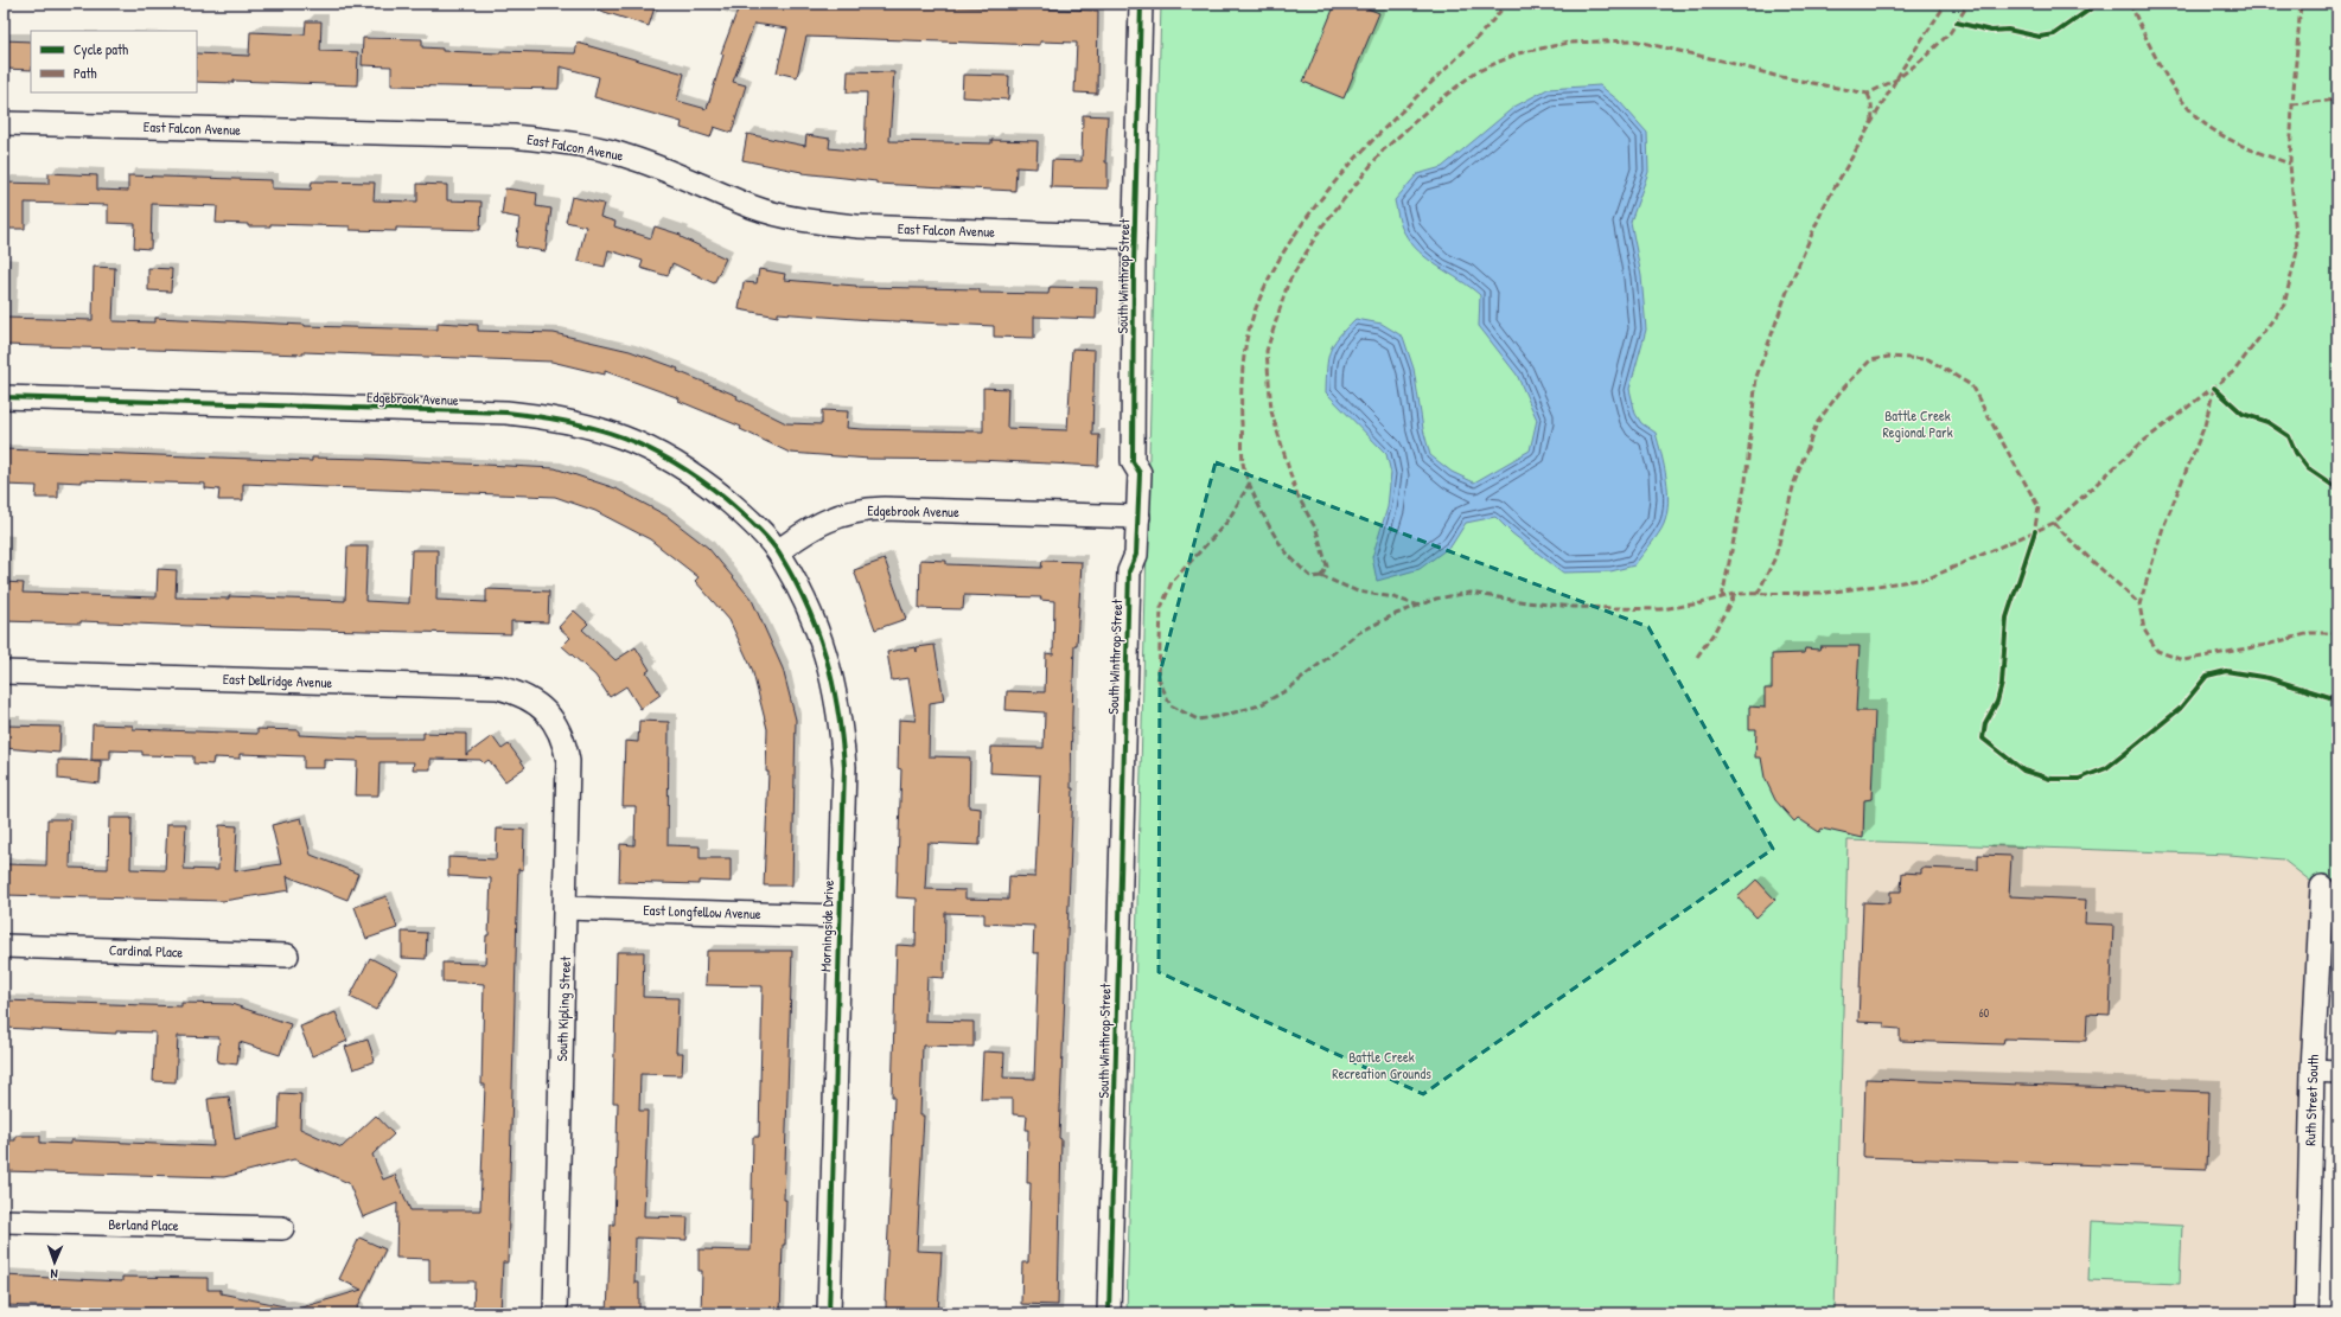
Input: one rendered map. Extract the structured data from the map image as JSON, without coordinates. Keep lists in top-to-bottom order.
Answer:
{
  "streets": {
    "street": [
      "East Falcon Avenue",
      "South Winthrop Street",
      "Edgebrook Avenue",
      "East Dellridge Avenue",
      "East Longfellow Avenue",
      "Morningside Drive",
      "Cardinal Place",
      "South Kipling Street",
      "Ruth Street South",
      "Berland Place"
    ]
  },
  "crossings": [
    ["East Falcon Avenue", "South Winthrop Street"],
    ["South Winthrop Street", "Edgebrook Avenue"],
    ["Edgebrook Avenue", "Morningside Drive"],
    ["East Dellridge Avenue", "South Kipling Street"],
    ["East Longfellow Avenue", "Morningside Drive"],
    ["East Longfellow Avenue", "South Kipling Street"]
  ],
  "parks": ["Battle Creek Regional Park", "Battle Creek Recreation Grounds"],
  "house_numbers": ["60"],
  "legend": ["Cycle path", "Path"],
  "north": "bottom"
}
